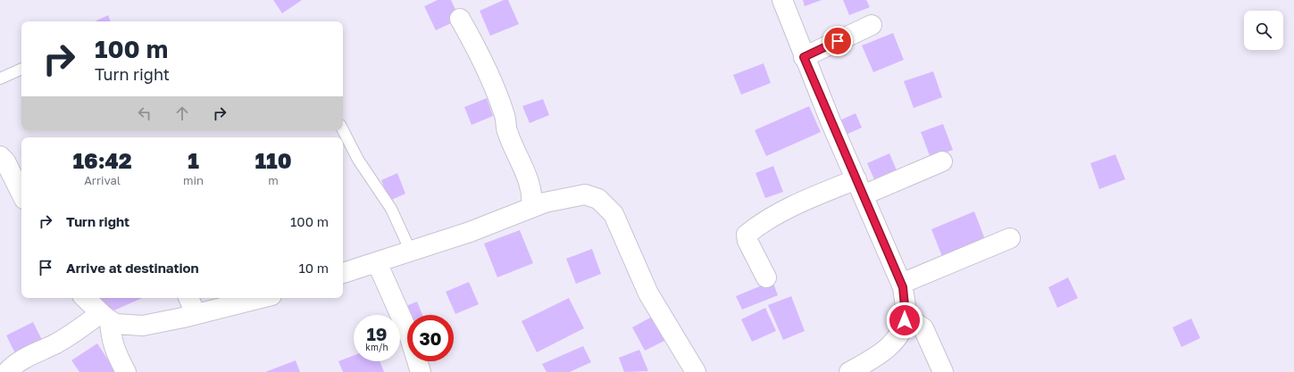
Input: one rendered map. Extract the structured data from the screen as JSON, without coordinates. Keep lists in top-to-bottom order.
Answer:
{
  "page": {
    "turn": ["100 m", "Turn right"],
    "eta": [
      "16:42",
      "Arrival",
      "1",
      "min",
      "110",
      "m"
    ],
    "list": [
      {
        "name": "Turn right",
        "value": "100 m"
      },
      {
        "name": "Arrive at destination",
        "value": "10 m"
      }
    ],
    "speed": "19 km/h",
    "limit": "30"
  }
}
